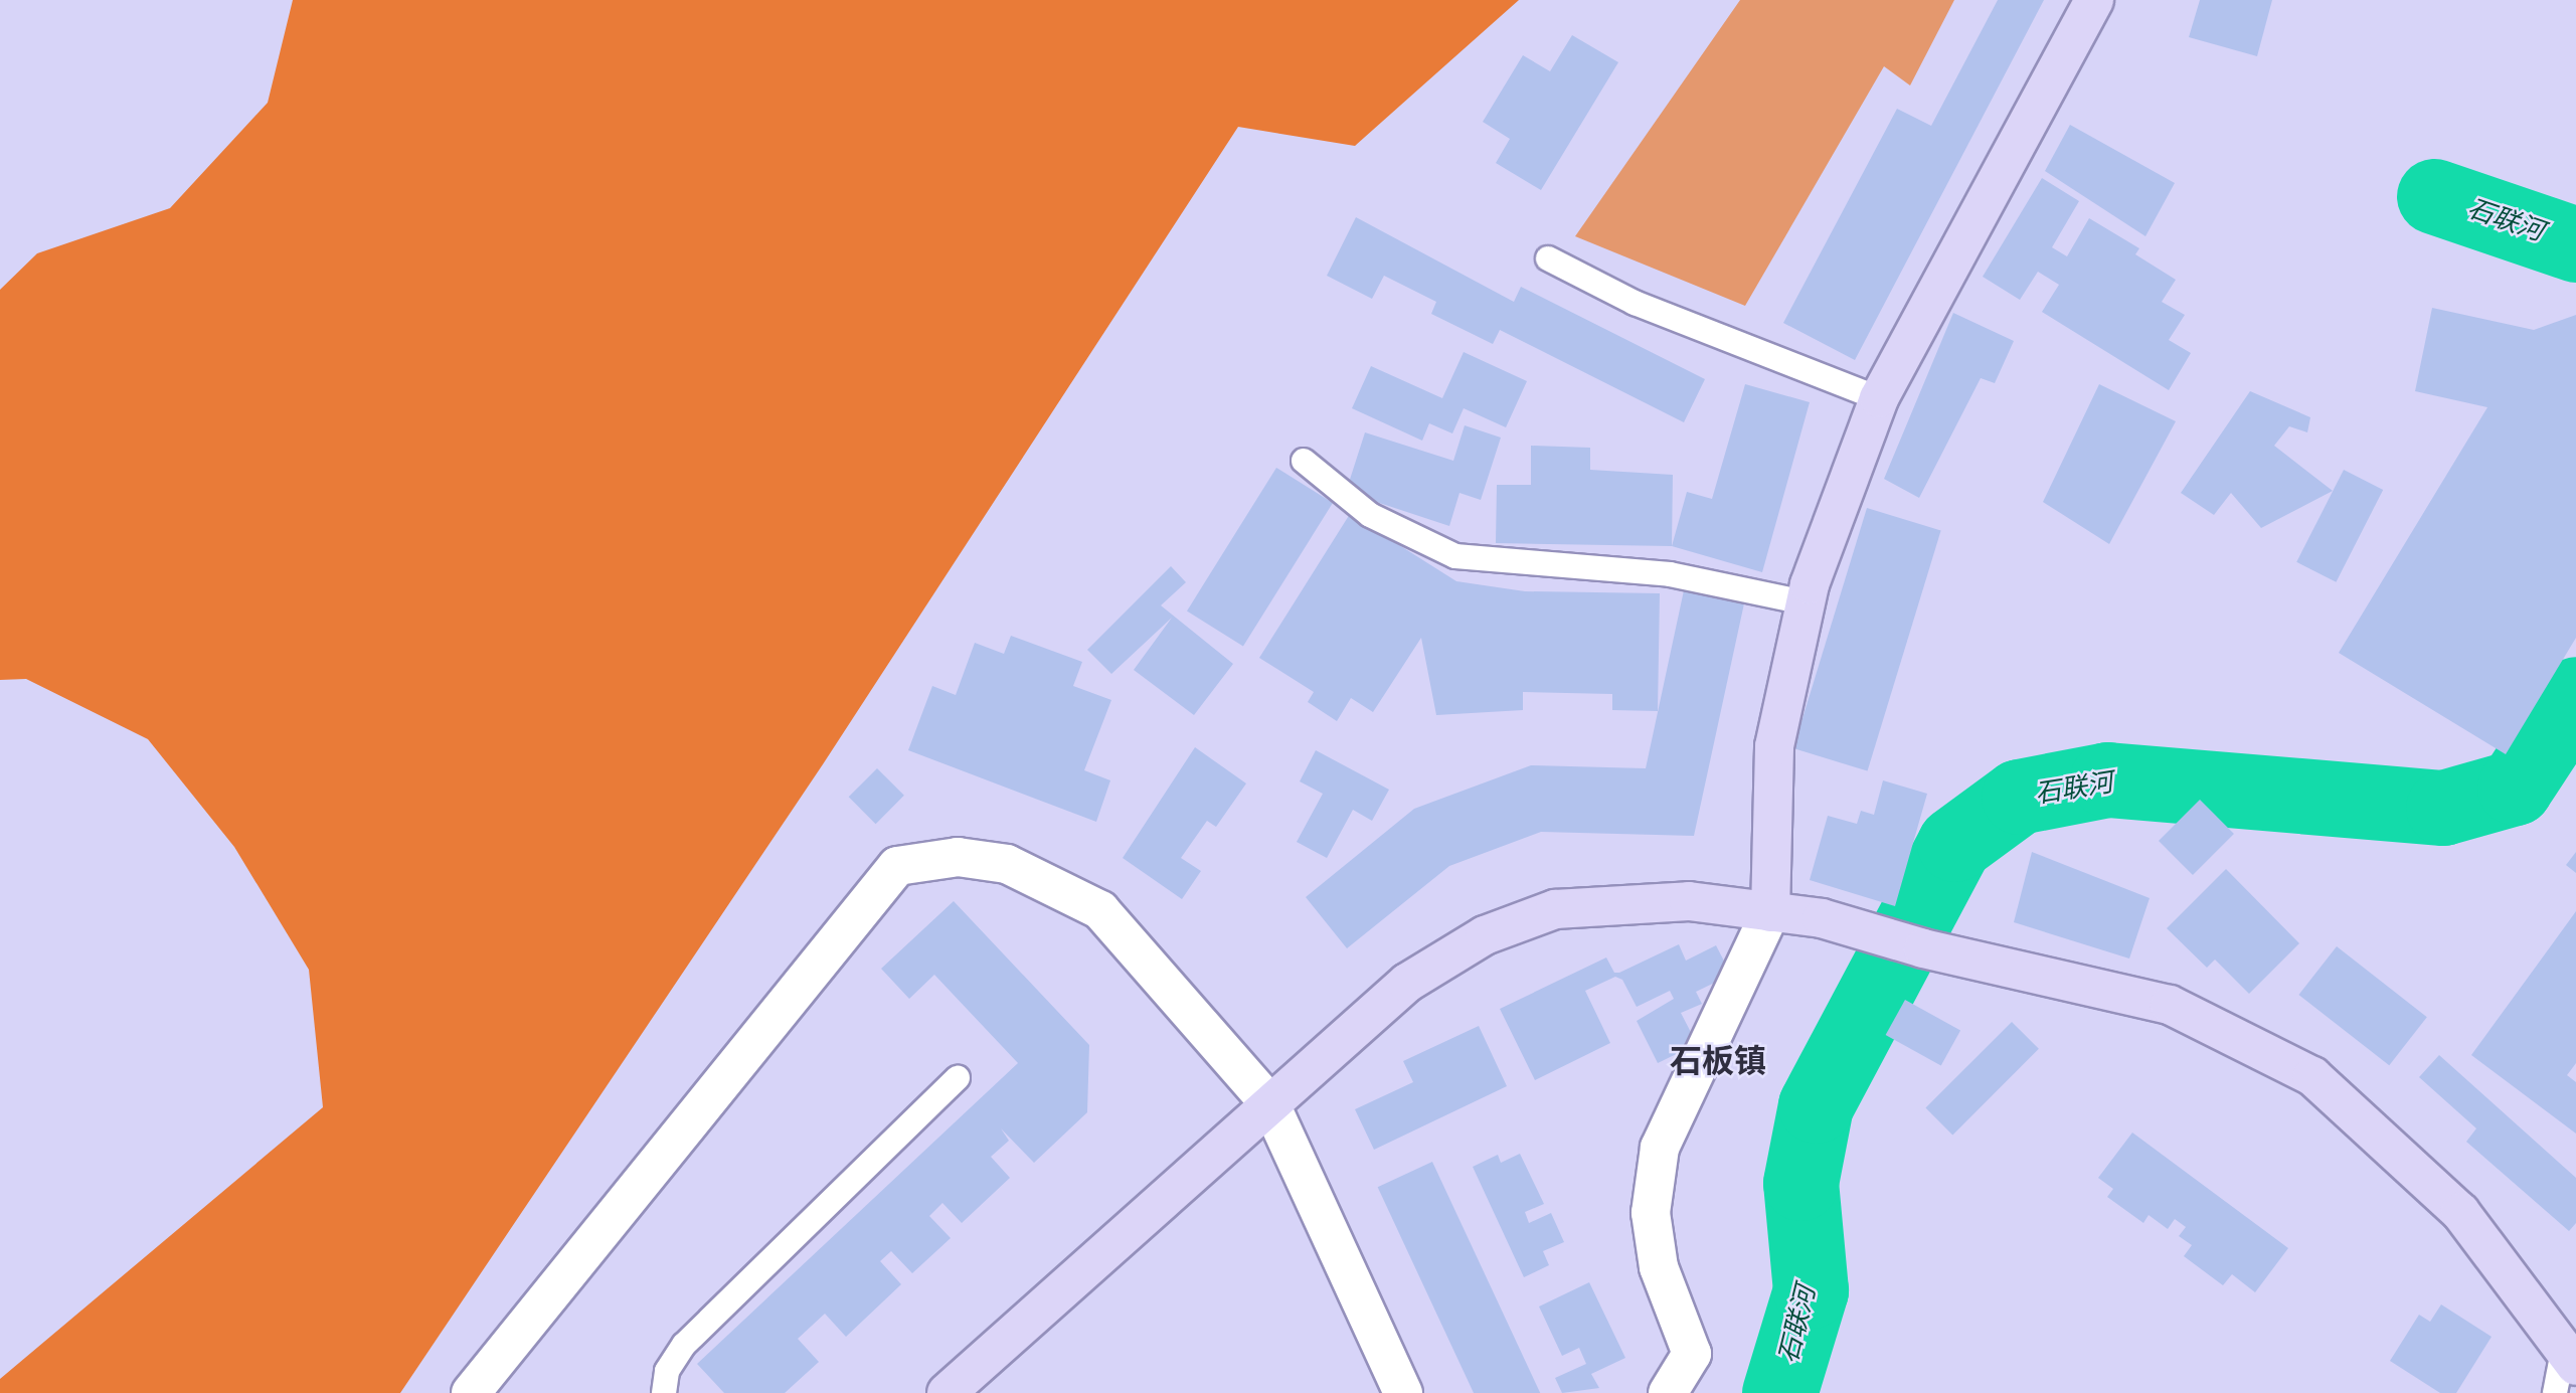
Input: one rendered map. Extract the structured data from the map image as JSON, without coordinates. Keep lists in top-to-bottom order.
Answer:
{
  "districts": ["石板镇"],
  "water": ["石联河"]
}
